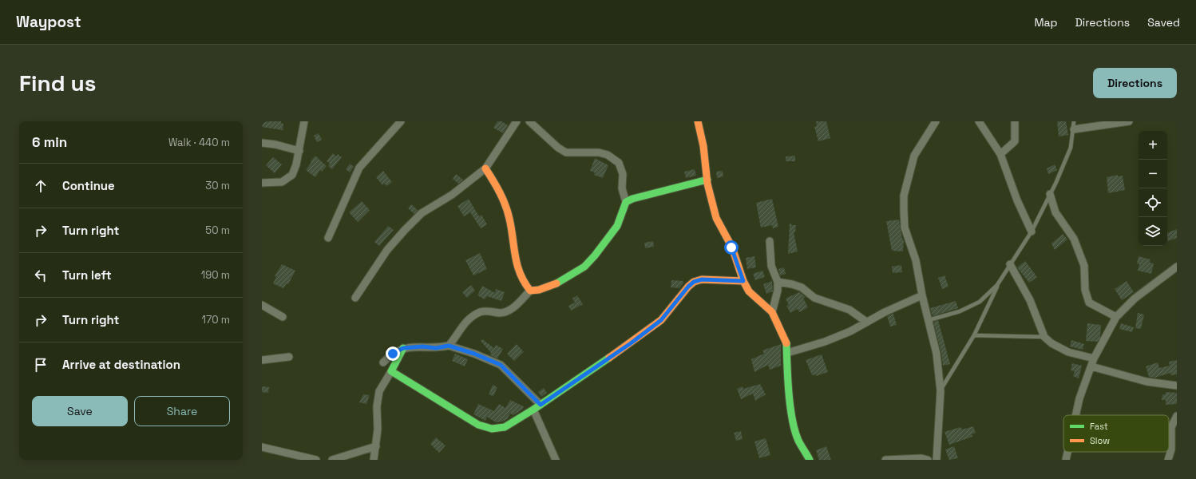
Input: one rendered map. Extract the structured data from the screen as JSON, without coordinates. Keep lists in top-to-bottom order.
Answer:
{
  "legend": ["Fast", "Slow"],
  "page": {
    "header": "Waypost",
    "nav": ["Map", "Directions", "Saved"],
    "buttons": [
      "Directions",
      ["Save", "Share"]
    ],
    "title": "Find us",
    "heading": ["6 min", "Walk · 440 m"],
    "map_buttons": ["+", "−"],
    "list": [
      ["Continue", "30 m"],
      ["Turn right", "50 m"],
      ["Turn left", "190 m"],
      ["Turn right", "170 m"],
      "Arrive at destination"
    ]
  }
}
